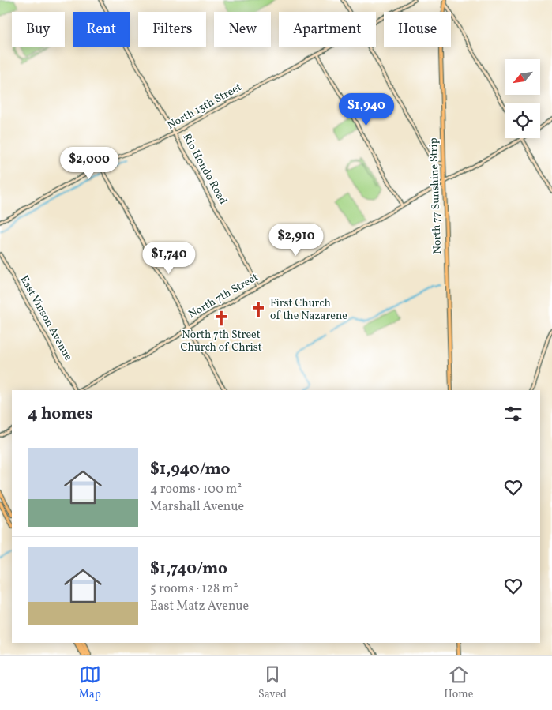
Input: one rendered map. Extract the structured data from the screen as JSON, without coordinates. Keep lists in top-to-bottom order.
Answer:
{
  "streets": {
    "main road": ["North 77 Sunshine Strip"],
    "street": [
      "North 13th Street",
      "Rio Hondo Road",
      "North 7th Street",
      "East Vinson Avenue"
    ]
  },
  "crossings": [
    ["North 13th Street", "Rio Hondo Road"],
    ["Rio Hondo Road", "North 7th Street"],
    ["North 77 Sunshine Strip", "North 7th Street"]
  ],
  "places": {
    "church": ["First Church of the Nazarene", "North 7th Street Church of Christ"]
  },
  "north": "bottom left",
  "page": {
    "chip": [
      "Buy",
      "Rent",
      "Filters",
      "New",
      "Apartment",
      "House"
    ],
    "price": [
      "$1,940",
      "$2,000",
      "$2,910",
      "$1,740"
    ],
    "heading": "4 homes",
    "list": [
      {
        "name": "$1,940/mo",
        "note": "4 rooms · 100 m² · Marshall Avenue"
      },
      {
        "name": "$1,740/mo",
        "note": "5 rooms · 128 m² · East Matz Avenue"
      }
    ],
    "tabs": ["Map", "Saved", "Home"]
  }
}
